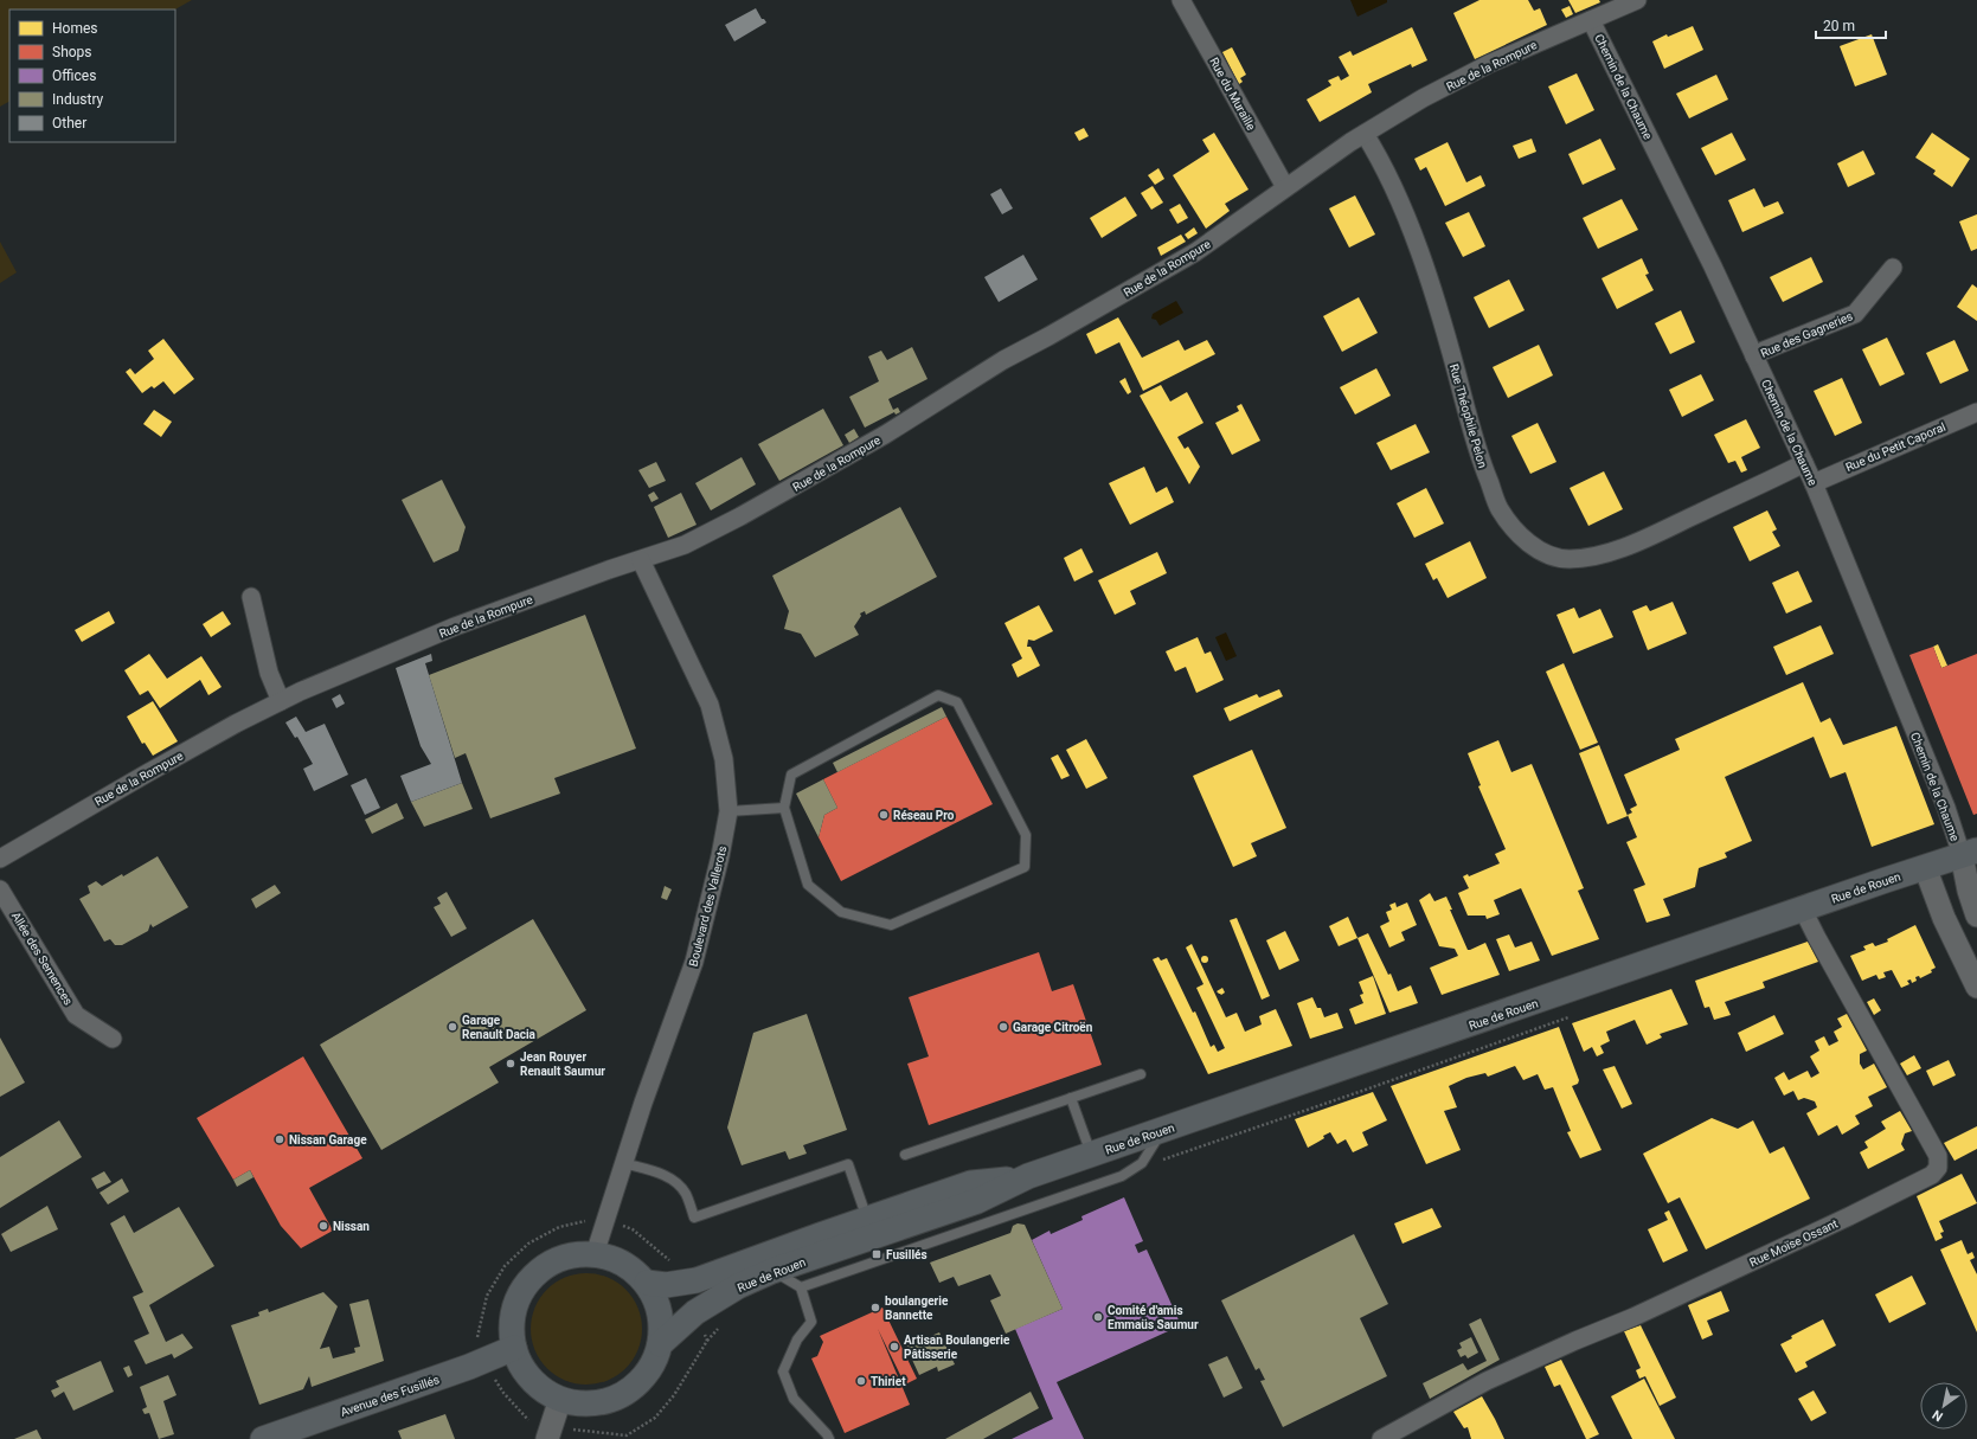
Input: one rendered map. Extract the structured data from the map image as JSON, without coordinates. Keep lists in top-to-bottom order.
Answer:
{
  "streets": {
    "main road": ["Rue de Rouen", "Avenue des Fusillés"],
    "street": [
      "Rue de la Rompure",
      "Chemin de la Chaume",
      "Rue du Muraille",
      "Rue des Gagneries",
      "Rue Théophile Pelon",
      "Rue du Petit Caporal",
      "Boulevard des Vallerots",
      "Allée des Semences",
      "Rue Moïse Ossant"
    ]
  },
  "crossings": [
    ["Rue de la Rompure", "Chemin de la Chaume"],
    ["Rue de la Rompure", "Rue du Muraille"],
    ["Rue de la Rompure", "Rue Théophile Pelon"],
    ["Rue de la Rompure", "Boulevard des Vallerots"],
    ["Chemin de la Chaume", "Rue des Gagneries"],
    ["Chemin de la Chaume", "Rue Théophile Pelon"],
    ["Chemin de la Chaume", "Rue du Petit Caporal"],
    ["Chemin de la Chaume", "Rue de Rouen"],
    ["Rue de Rouen", "Boulevard des Vallerots"],
    ["Rue de Rouen", "Rue Moïse Ossant"],
    ["Rue de Rouen", "Avenue des Fusillés"],
    ["Boulevard des Vallerots", "Avenue des Fusillés"]
  ],
  "places": {
    "other": [
      "Réseau Pro",
      "Garage Renault Dacia",
      "Garage Citroën",
      "Jean Rouyer Renault Saumur",
      "Nissan Garage",
      "Nissan",
      "boulangerie Bannette",
      "Comité d'amis Emmaüs Saumur",
      "Artisan Boulangerie Pâtisserie",
      "Thiriet"
    ],
    "transit": ["Fusillés"]
  },
  "legend": [
    "Homes",
    "Shops",
    "Offices",
    "Industry",
    "Other"
  ],
  "scale_bar": "20 m",
  "north": "bottom left"
}
